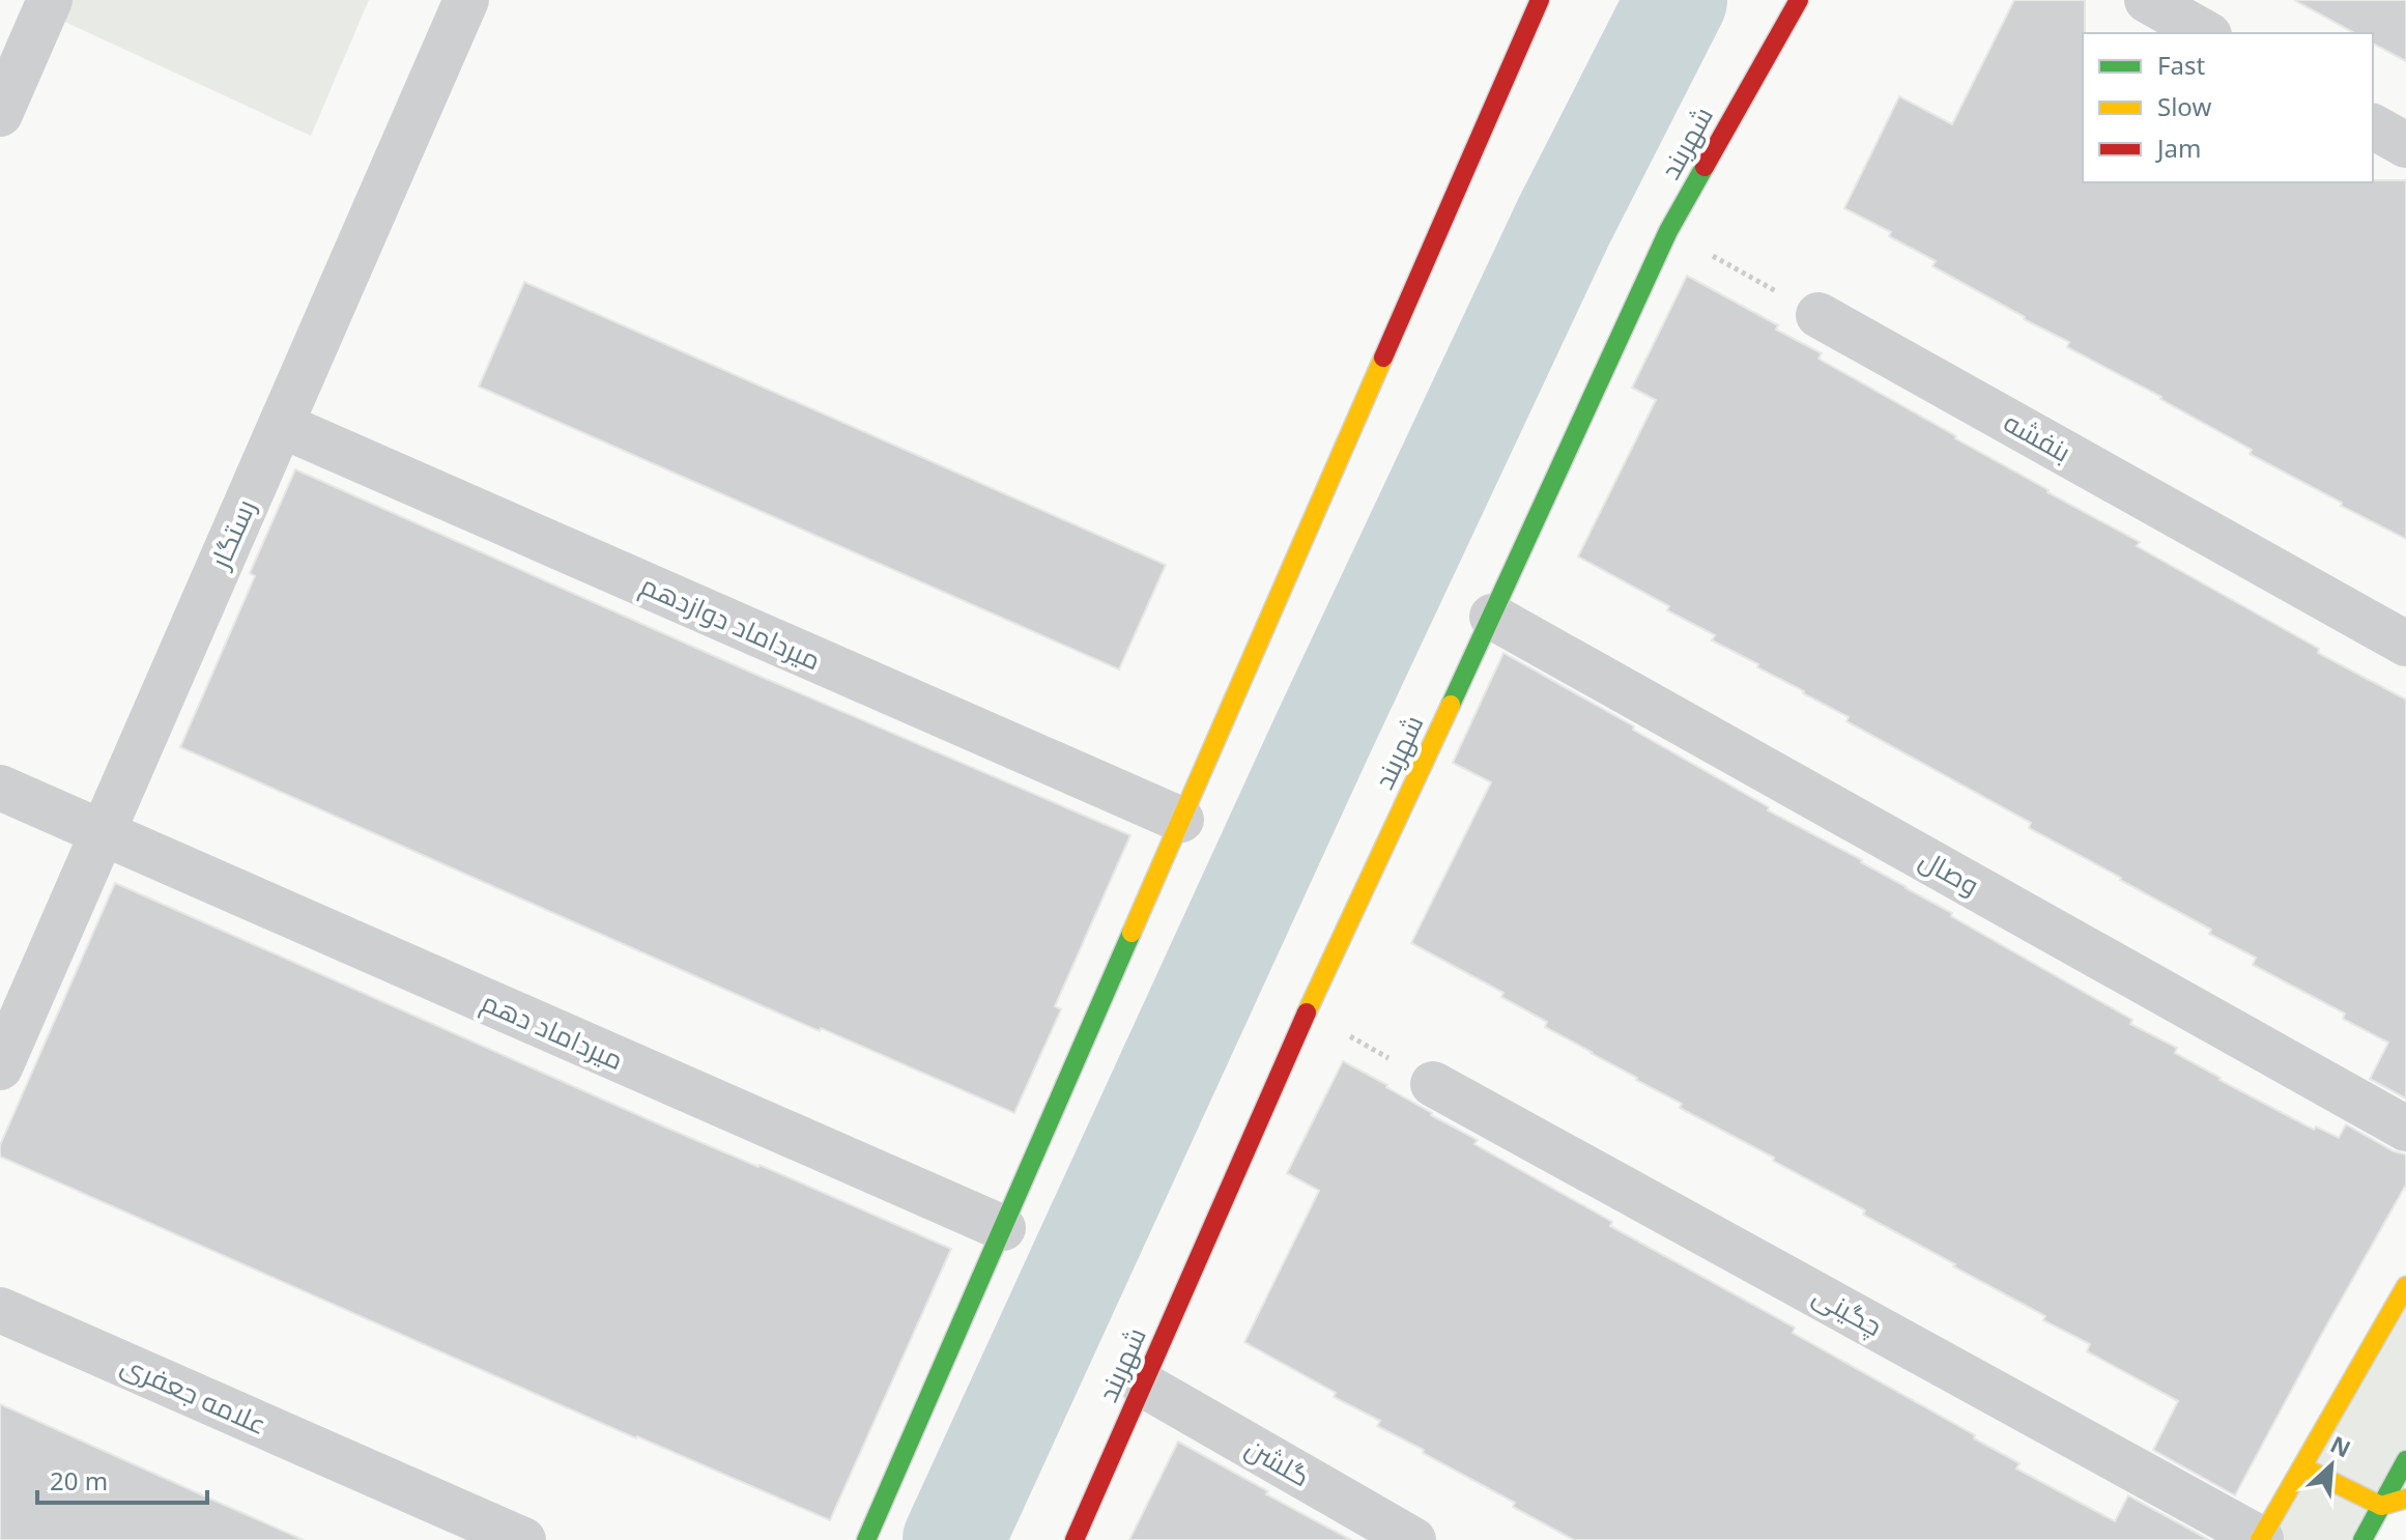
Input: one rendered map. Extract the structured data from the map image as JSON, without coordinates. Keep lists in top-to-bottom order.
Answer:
{
  "streets": {
    "street": [
      "شهربند",
      "بنفشه",
      "رستگار",
      "میرداماد دوازدهم",
      "وصال",
      "میرداماد دهم",
      "چگینی",
      "علامه جعفری",
      "گلشن"
    ]
  },
  "crossings": [
    ["شهربند", "وصال"],
    ["شهربند", "گلشن"],
    ["رستگار", "میرداماد دوازدهم"],
    ["رستگار", "میرداماد دهم"]
  ],
  "legend": ["Fast", "Slow", "Jam"],
  "scale_bar": "20 m",
  "north": "top right"
}
